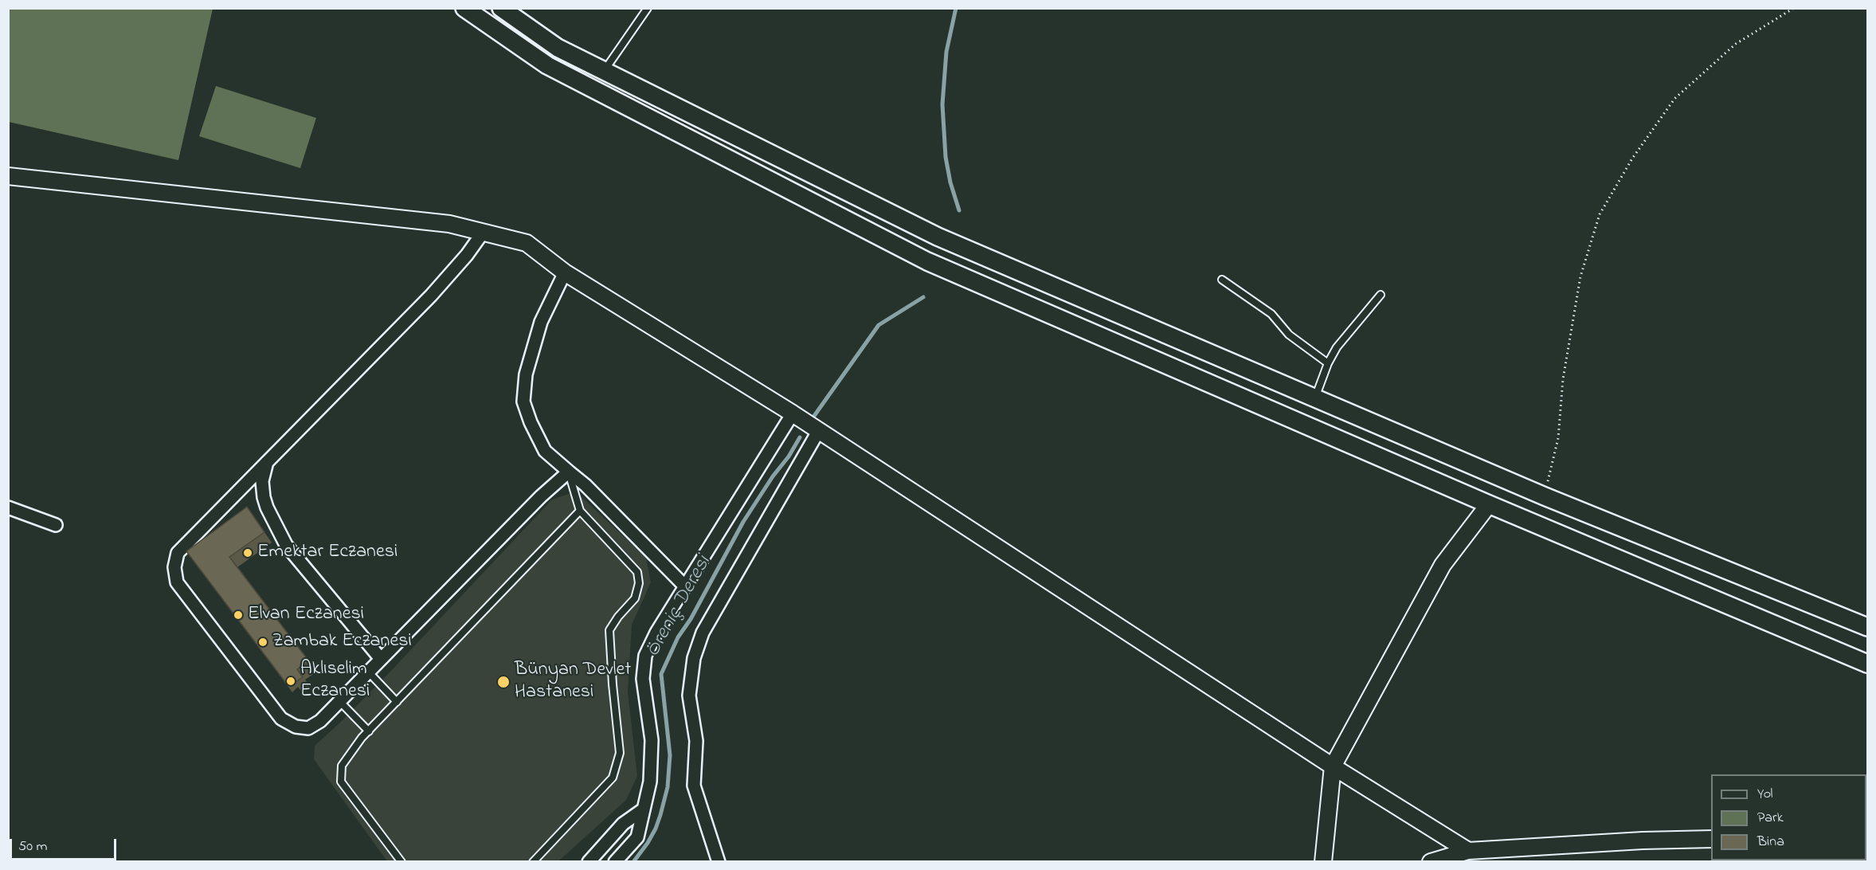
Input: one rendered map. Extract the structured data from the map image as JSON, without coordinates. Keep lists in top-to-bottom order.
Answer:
{
  "water": ["Öreniç Deresi"],
  "places": [
    "Emektar Eczanesi",
    "Elvan Eczanesi",
    "Zambak Eczanesi",
    "Aklıselim Eczanesi",
    "Bünyan Devlet Hastanesi"
  ],
  "legend": ["Yol", "Park", "Bina"],
  "scale_bar": "50 m"
}
